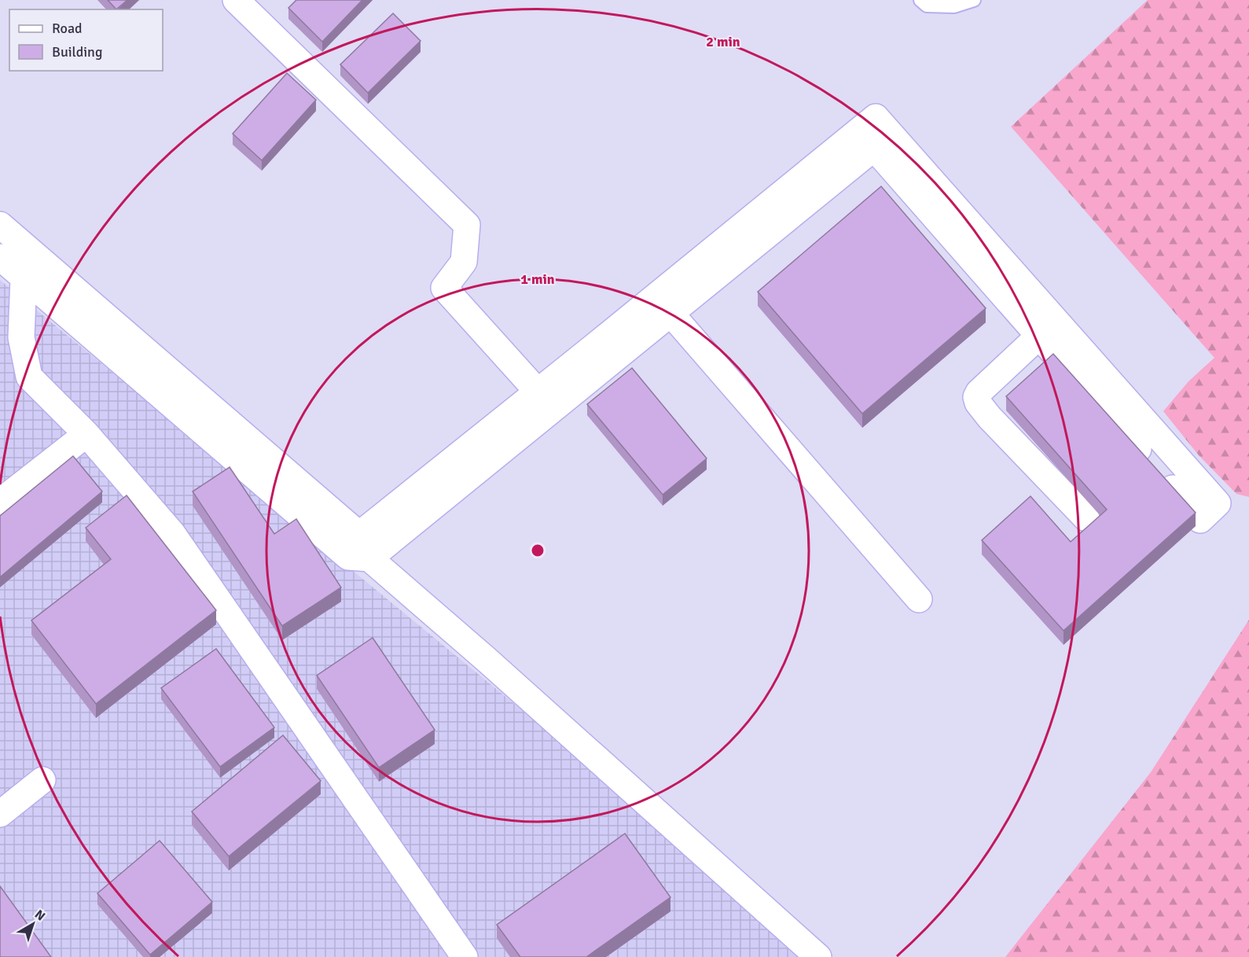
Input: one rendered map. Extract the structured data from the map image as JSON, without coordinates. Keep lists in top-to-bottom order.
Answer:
{
  "legend": ["Road", "Building"],
  "north": "top right",
  "rings": ["2 min", "1 min"]
}
